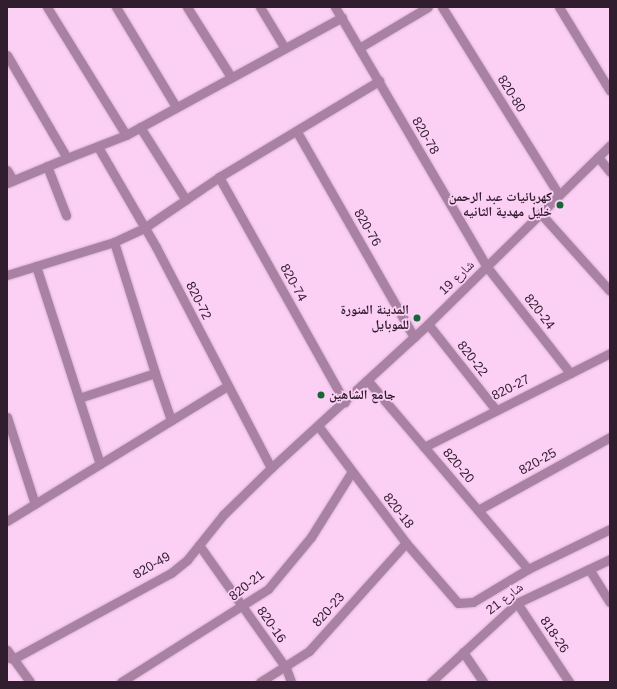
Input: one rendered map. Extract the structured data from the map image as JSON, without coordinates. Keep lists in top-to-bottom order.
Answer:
{
  "streets": {
    "street": [
      "820-80",
      "820-78",
      "820-76",
      "شارع 19",
      "820-74",
      "820-72",
      "820-24",
      "820-22",
      "820-27",
      "820-25",
      "820-20",
      "820-18",
      "820-49",
      "820-21",
      "شارع 21",
      "820-23",
      "820-16",
      "818-26"
    ]
  },
  "crossings": [
    ["820-80", "شارع 19"],
    ["820-78", "شارع 19"],
    ["820-78", "820-24"],
    ["820-76", "شارع 19"],
    ["شارع 19", "820-74"],
    ["شارع 19", "820-24"],
    ["شارع 19", "820-22"],
    ["شارع 19", "820-20"],
    ["شارع 19", "820-18"],
    ["شارع 19", "820-49"],
    ["820-72", "820-49"],
    ["820-24", "820-27"],
    ["820-22", "820-27"],
    ["820-27", "820-20"],
    ["820-25", "820-20"],
    ["820-20", "شارع 21"],
    ["820-18", "820-49"],
    ["820-18", "820-21"],
    ["820-18", "شارع 21"],
    ["820-18", "820-23"],
    ["820-49", "820-16"],
    ["820-21", "820-16"],
    ["شارع 21", "818-26"],
    ["820-23", "820-16"]
  ],
  "places": ["كهربائيات عبد الرحمن خليل مهدية الثانيه", "المدينة المنورة للموبايل", "جامع الشاهين"]
}
